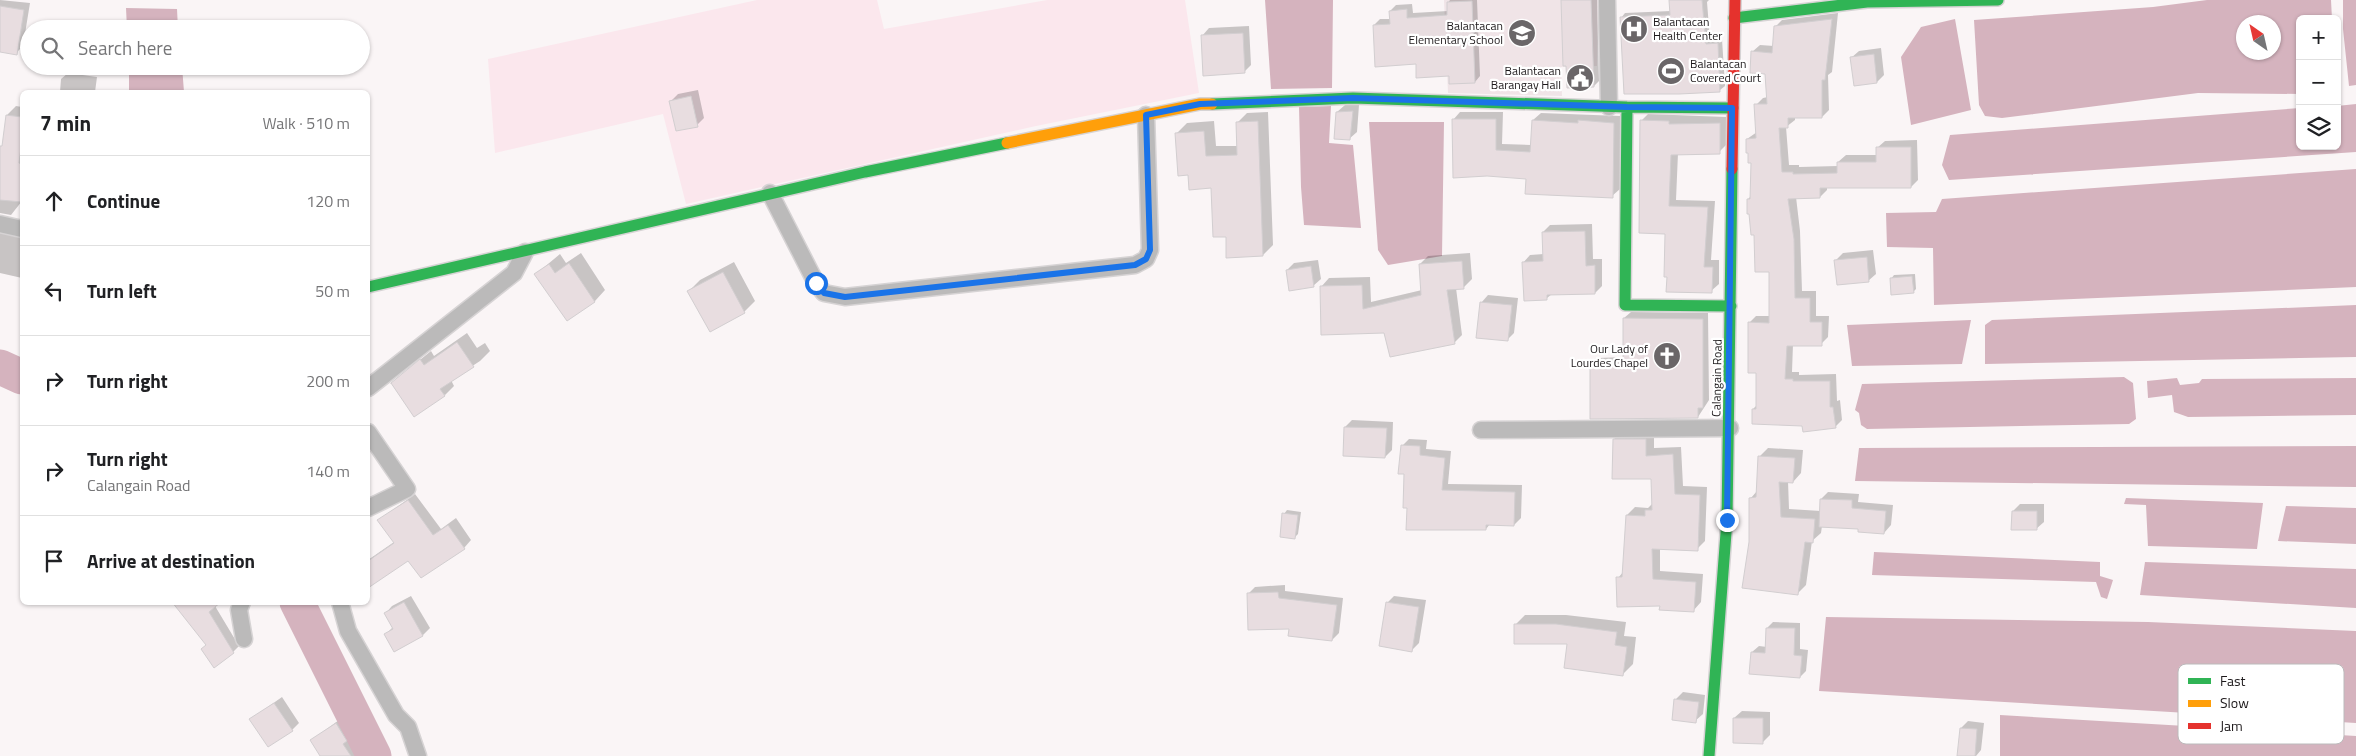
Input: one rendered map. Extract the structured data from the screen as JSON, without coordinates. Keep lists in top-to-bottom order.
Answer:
{
  "streets": {
    "street": ["Calangain Road"]
  },
  "places": {
    "hospital": ["Balantacan Health Center"],
    "school or university": ["Balantacan Elementary School"],
    "sports": ["Balantacan Covered Court"],
    "public building": ["Balantacan Barangay Hall"],
    "church": ["Our Lady of Lourdes Chapel"]
  },
  "legend": ["Fast", "Slow", "Jam"],
  "north": "top left",
  "page": {
    "map_buttons": ["+", "−"],
    "search": "Search here",
    "heading": ["7 min", "Walk · 510 m"],
    "list": [
      ["Continue", "120 m"],
      ["Turn left", "50 m"],
      ["Turn right", "200 m"],
      ["Turn right", "Calangain Road", "140 m"],
      "Arrive at destination"
    ]
  }
}
